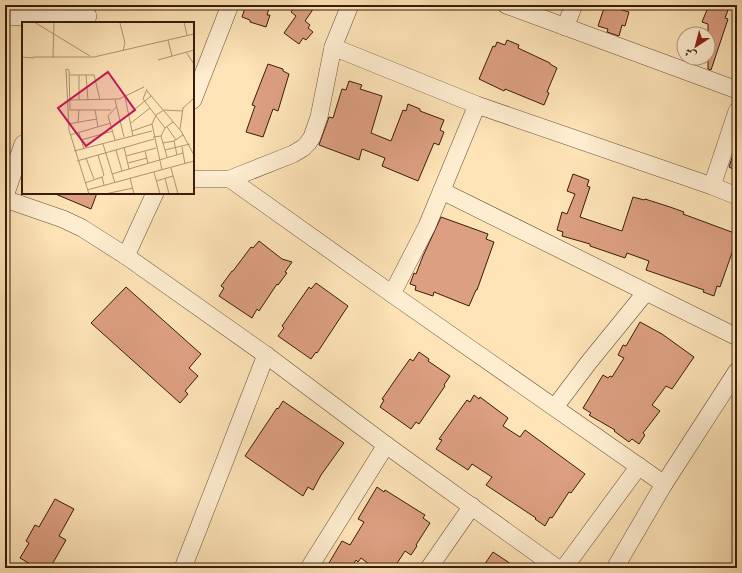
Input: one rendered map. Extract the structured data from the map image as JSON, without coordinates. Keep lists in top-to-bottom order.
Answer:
{
  "north": "bottom left"
}
